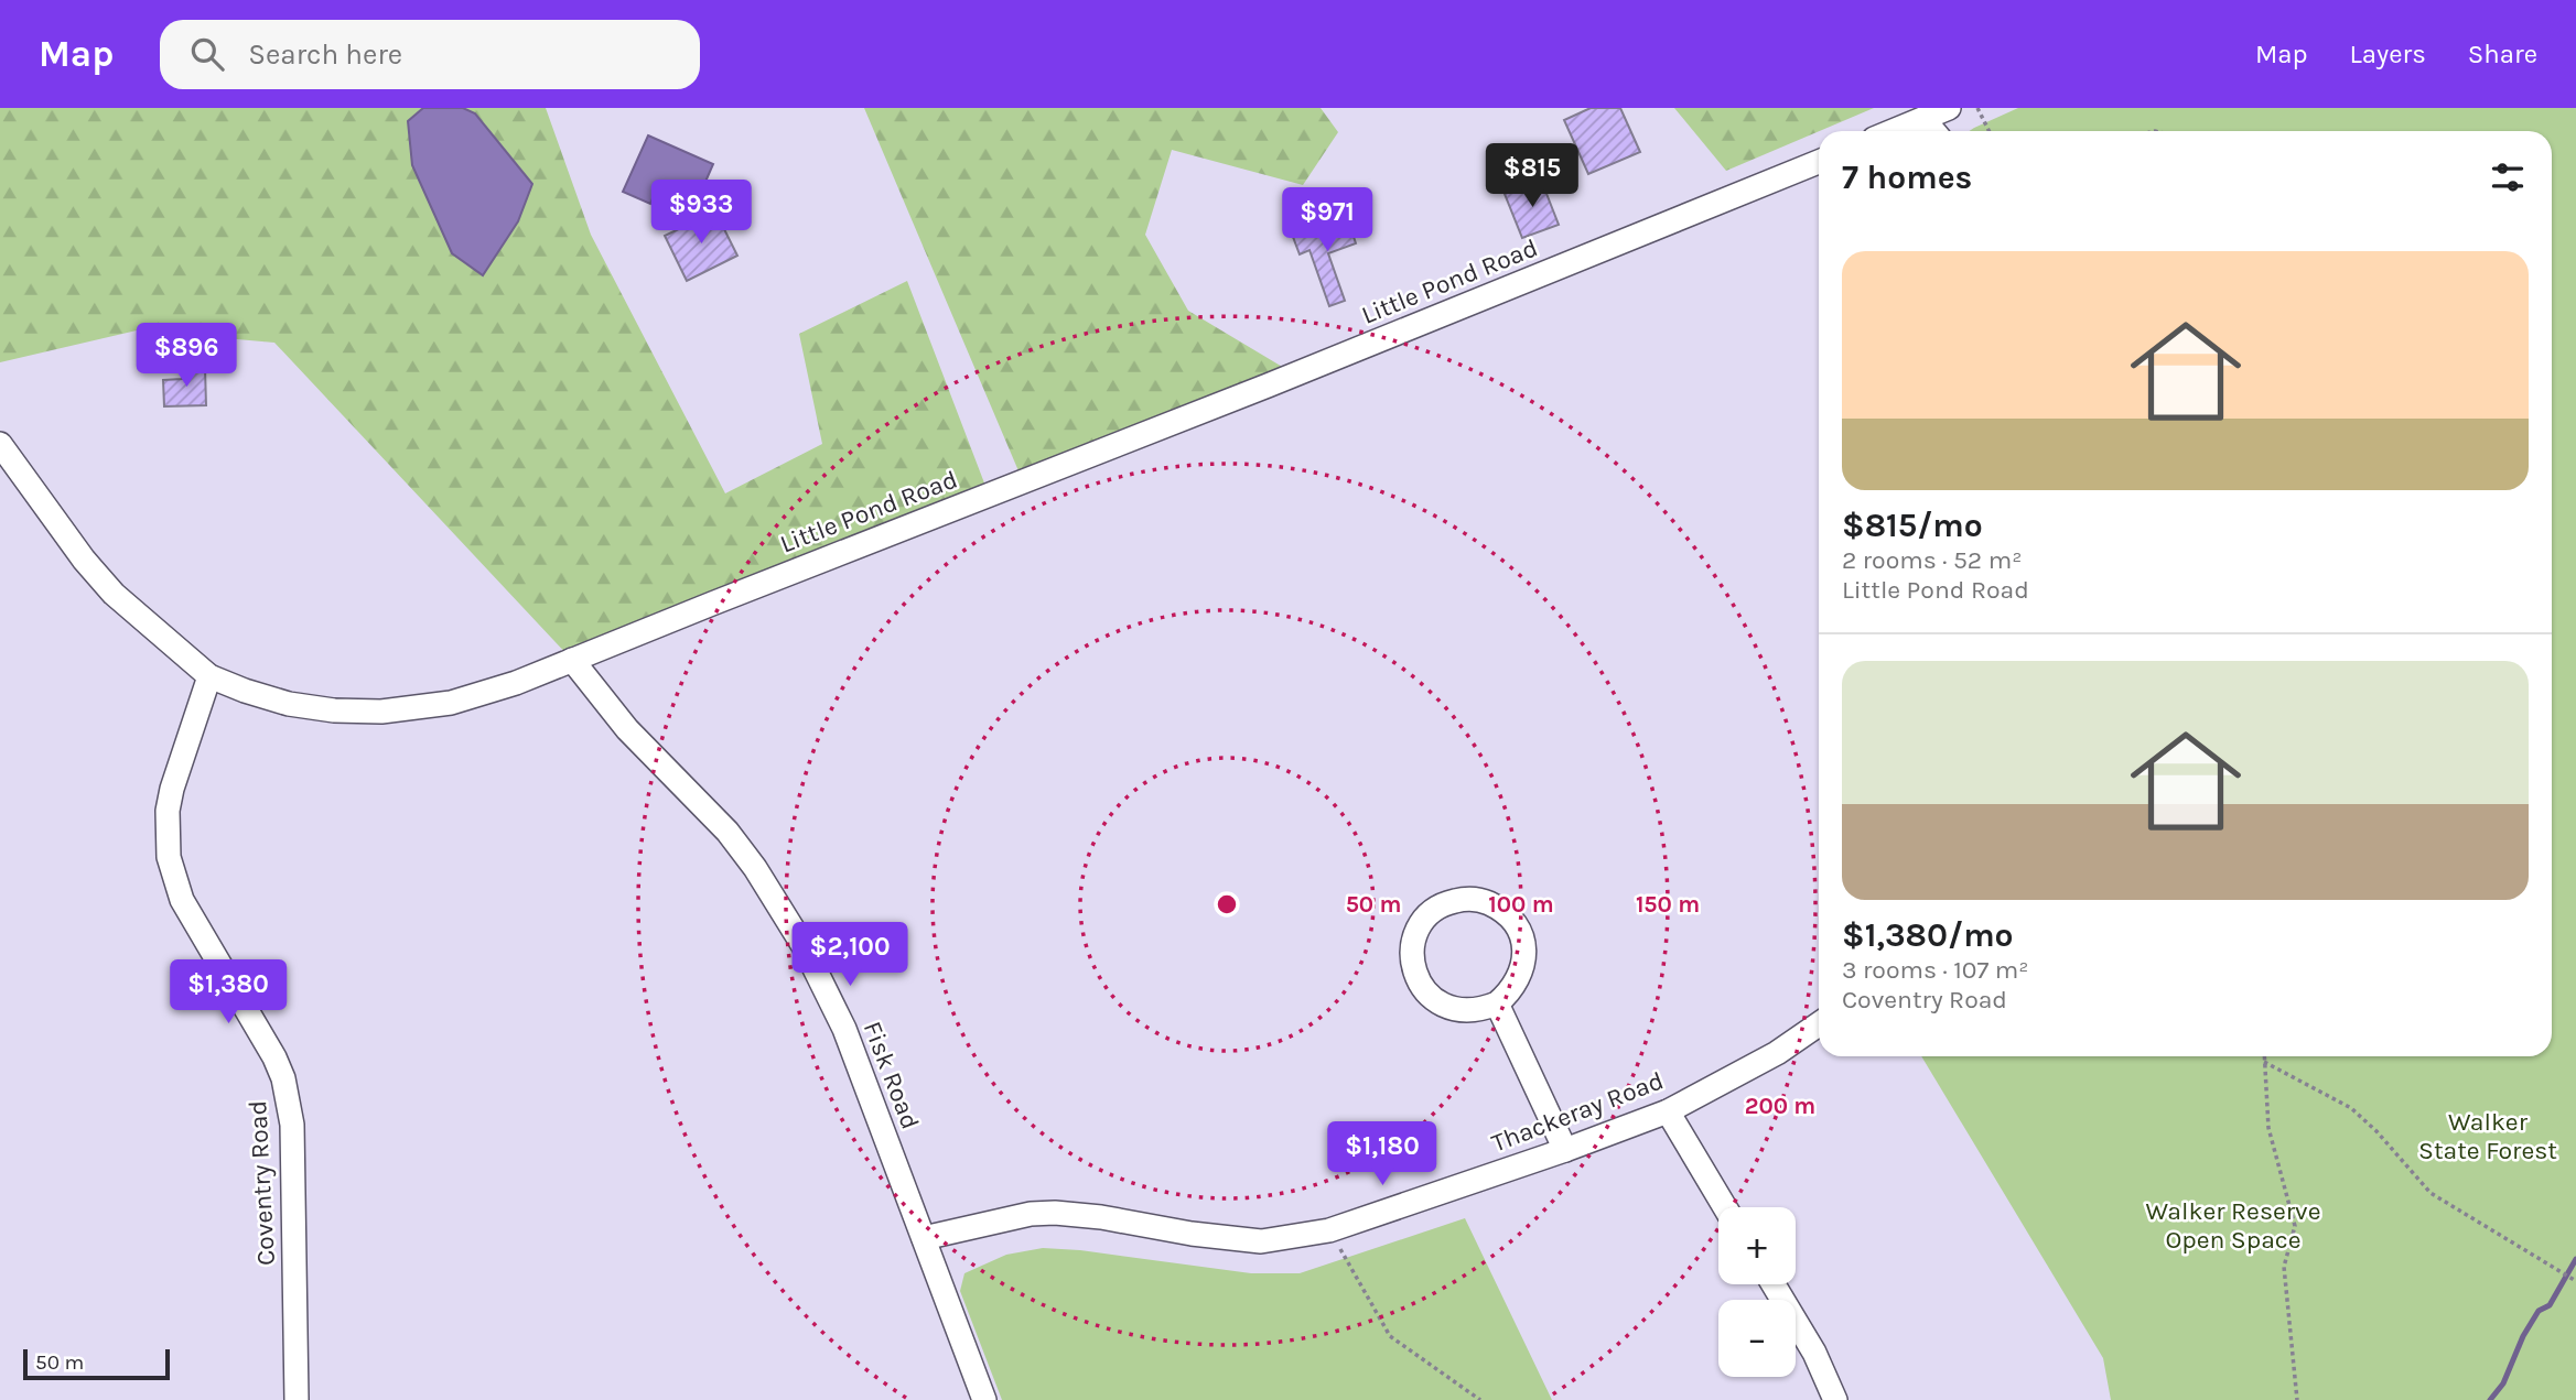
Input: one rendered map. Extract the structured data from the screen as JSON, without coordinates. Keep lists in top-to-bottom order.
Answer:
{
  "streets": {
    "street": [
      "Little Pond Road",
      "Fisk Road",
      "Thackeray Road",
      "Coventry Road"
    ]
  },
  "crossings": [
    ["Little Pond Road", "Fisk Road"],
    ["Little Pond Road", "Coventry Road"],
    ["Fisk Road", "Thackeray Road"]
  ],
  "parks": ["Walker State Forest", "Walker Reserve Open Space"],
  "scale_bar": "50 m",
  "page": {
    "header": "Map",
    "search": "Search here",
    "nav": ["Map", "Layers", "Share"],
    "heading": "7 homes",
    "price": [
      "$815",
      "$933",
      "$971",
      "$896",
      "$2,100",
      "$1,380",
      "$1,180"
    ],
    "list": [
      {
        "name": "$815/mo",
        "note": "2 rooms · 52 m² · Little Pond Road"
      },
      {
        "name": "$1,380/mo",
        "note": "3 rooms · 107 m² · Coventry Road"
      }
    ],
    "map_buttons": ["+", "−"],
    "scale": "50 m"
  },
  "rings": [
    "50 m",
    "100 m",
    "150 m",
    "200 m"
  ]
}
